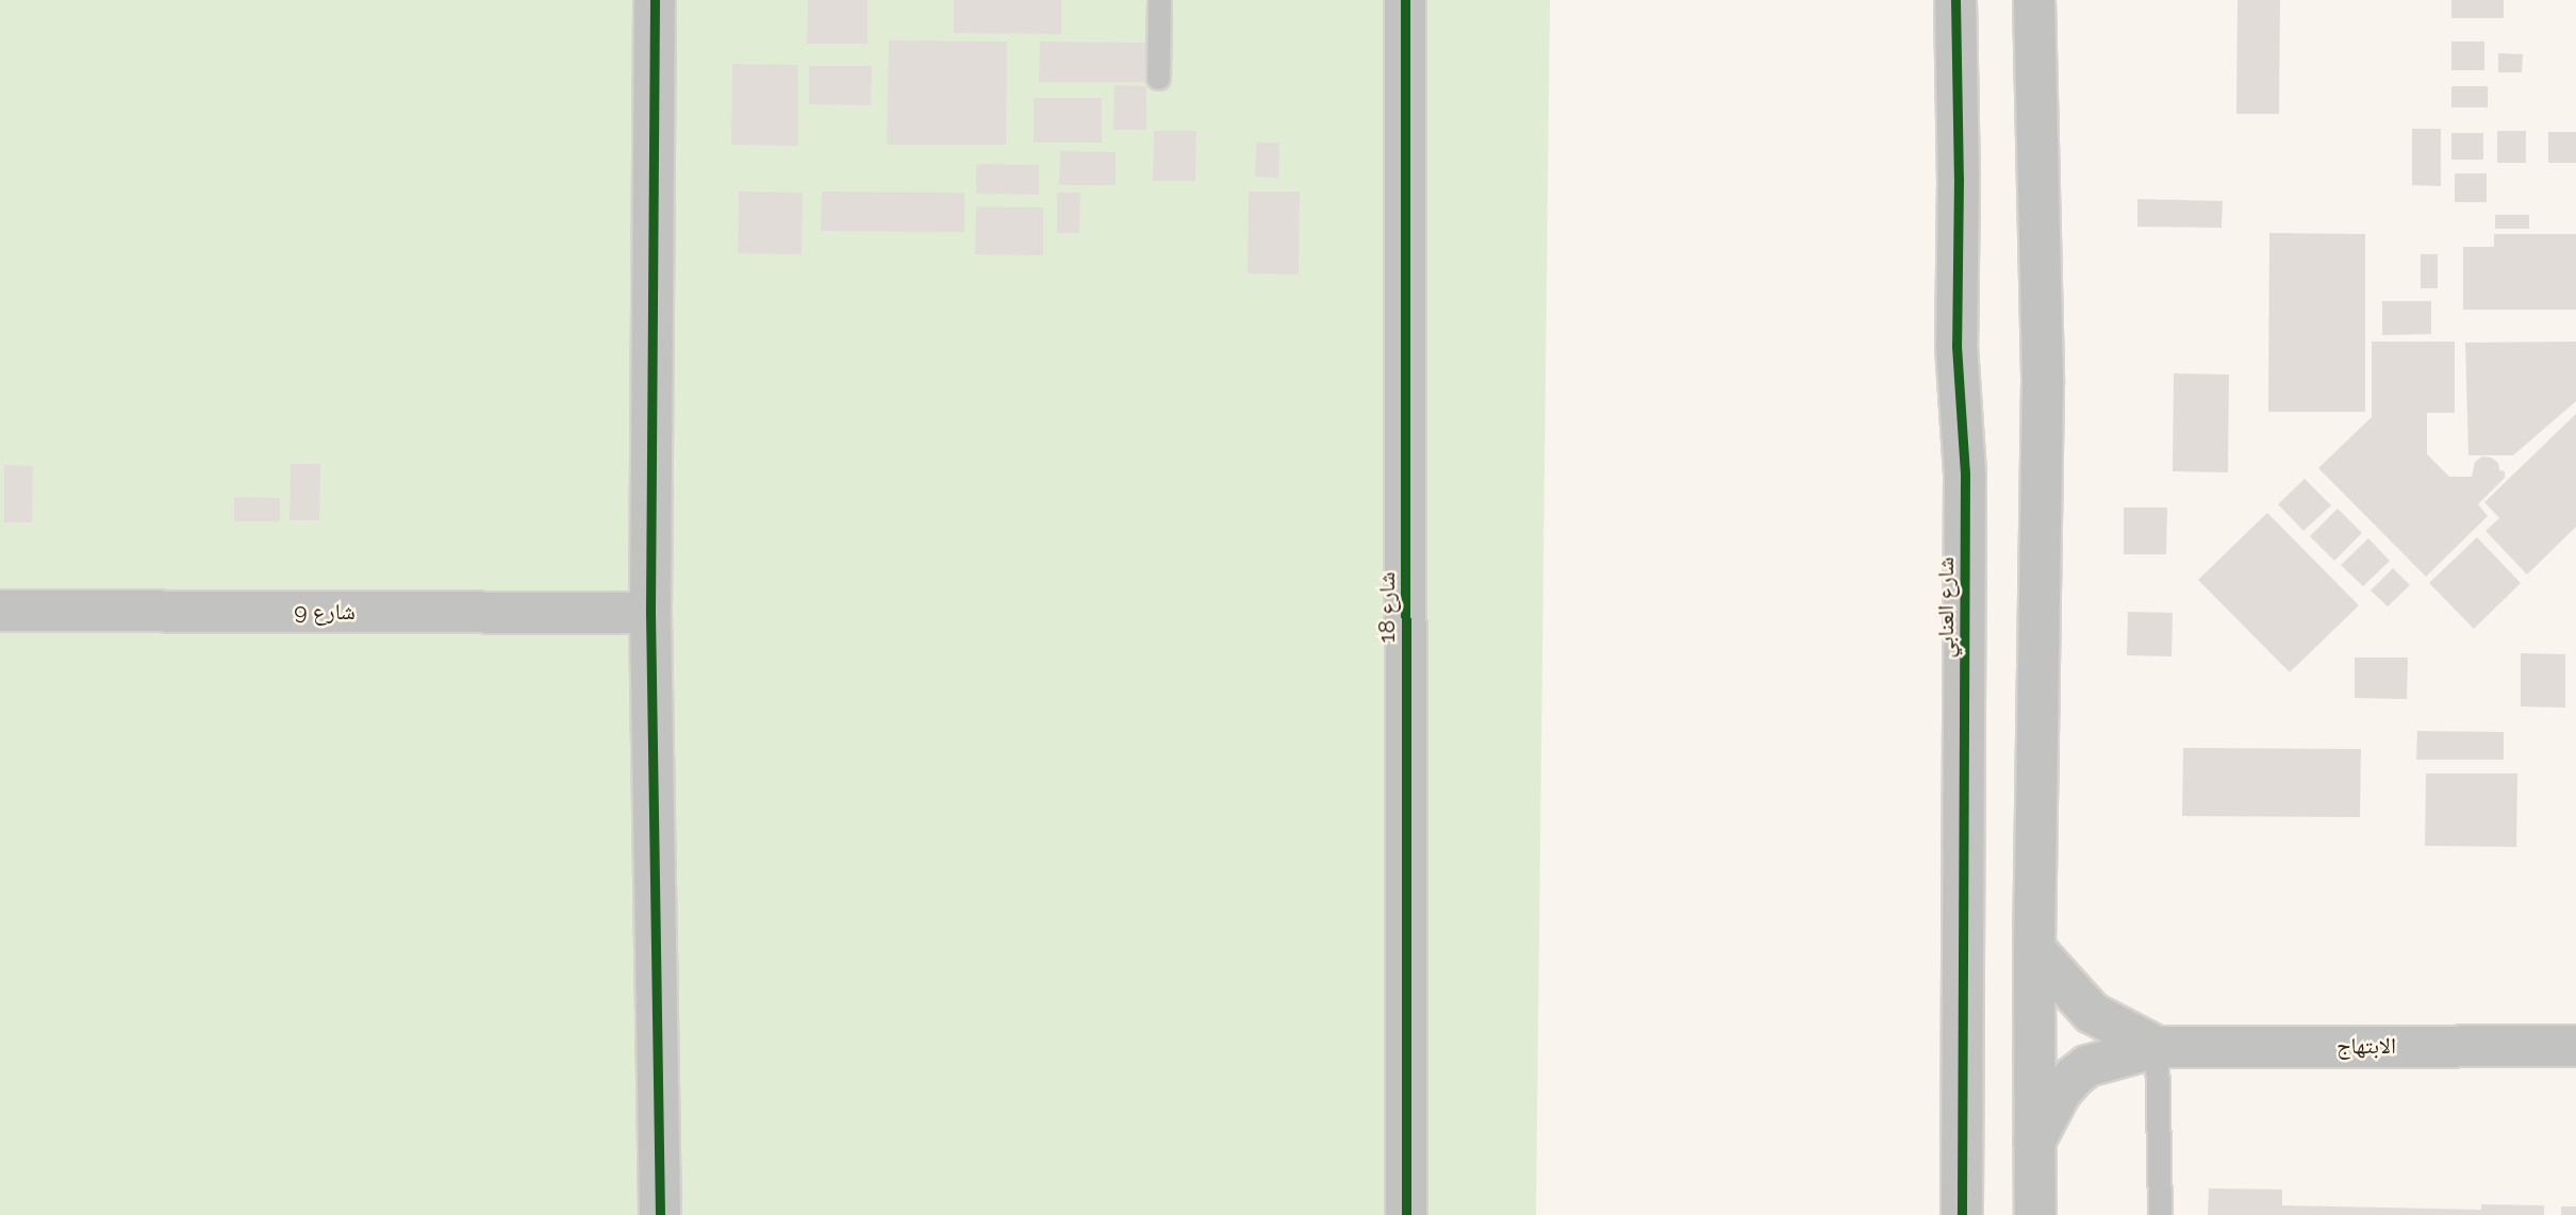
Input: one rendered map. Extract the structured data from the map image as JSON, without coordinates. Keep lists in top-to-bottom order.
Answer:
{
  "streets": {
    "street": [
      "شارع 18",
      "شارع العنابي",
      "شارع 9",
      "الابتهاج"
    ]
  }
}
